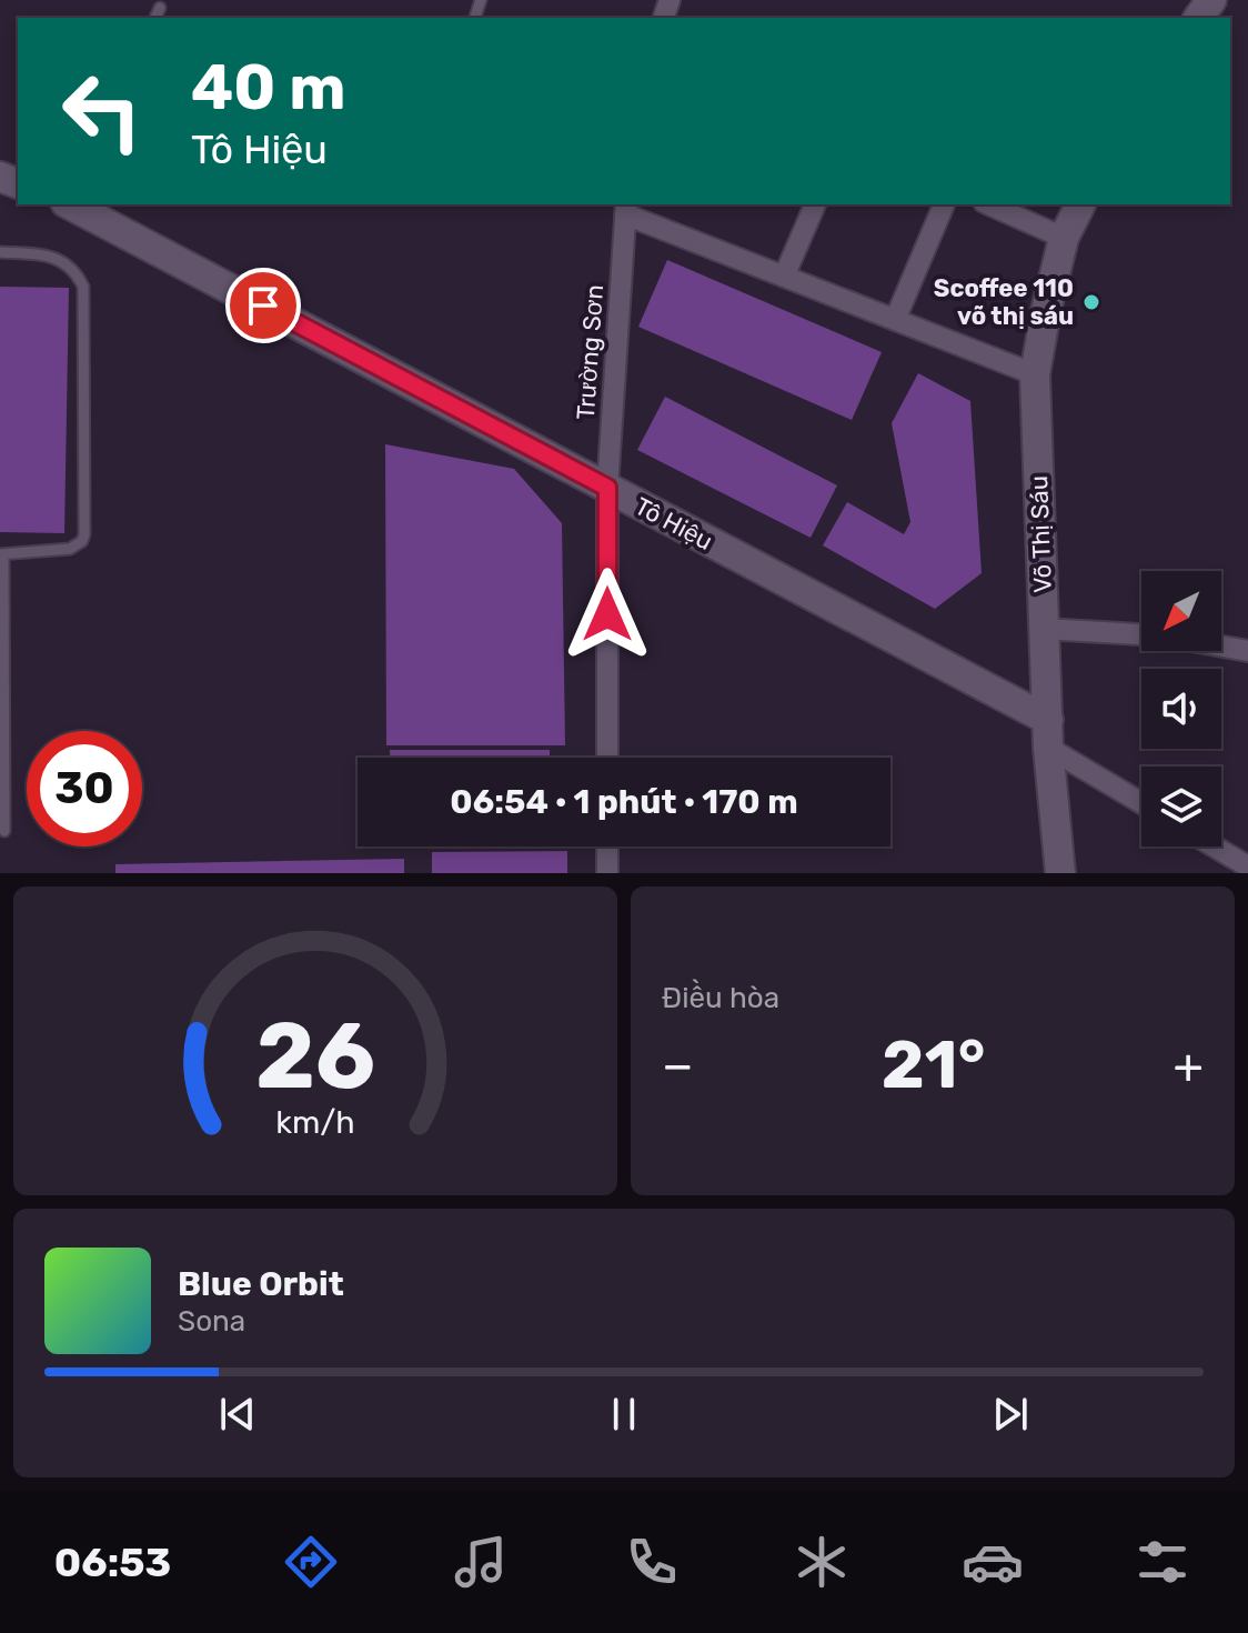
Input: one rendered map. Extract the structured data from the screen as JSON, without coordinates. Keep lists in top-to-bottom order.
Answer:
{
  "streets": {
    "street": ["Trường Sơn", "Tô Hiệu", "Võ Thị Sáu"]
  },
  "crossings": [
    ["Trường Sơn", "Tô Hiệu"],
    ["Tô Hiệu", "Võ Thị Sáu"]
  ],
  "places": ["Scoffee 110 võ thị sáu"],
  "north": "bottom left",
  "page": {
    "turn": ["40 m", "Tô Hiệu"],
    "limit": "30",
    "trip": "06:54 · 1 phút · 170 m",
    "tile": "Điều hòa",
    "heat": ["−", "21°", "+"],
    "song": ["Blue Orbit", "Sona"],
    "tabs": "06:53",
    "gauge": ["26", "km/h"]
  }
}
